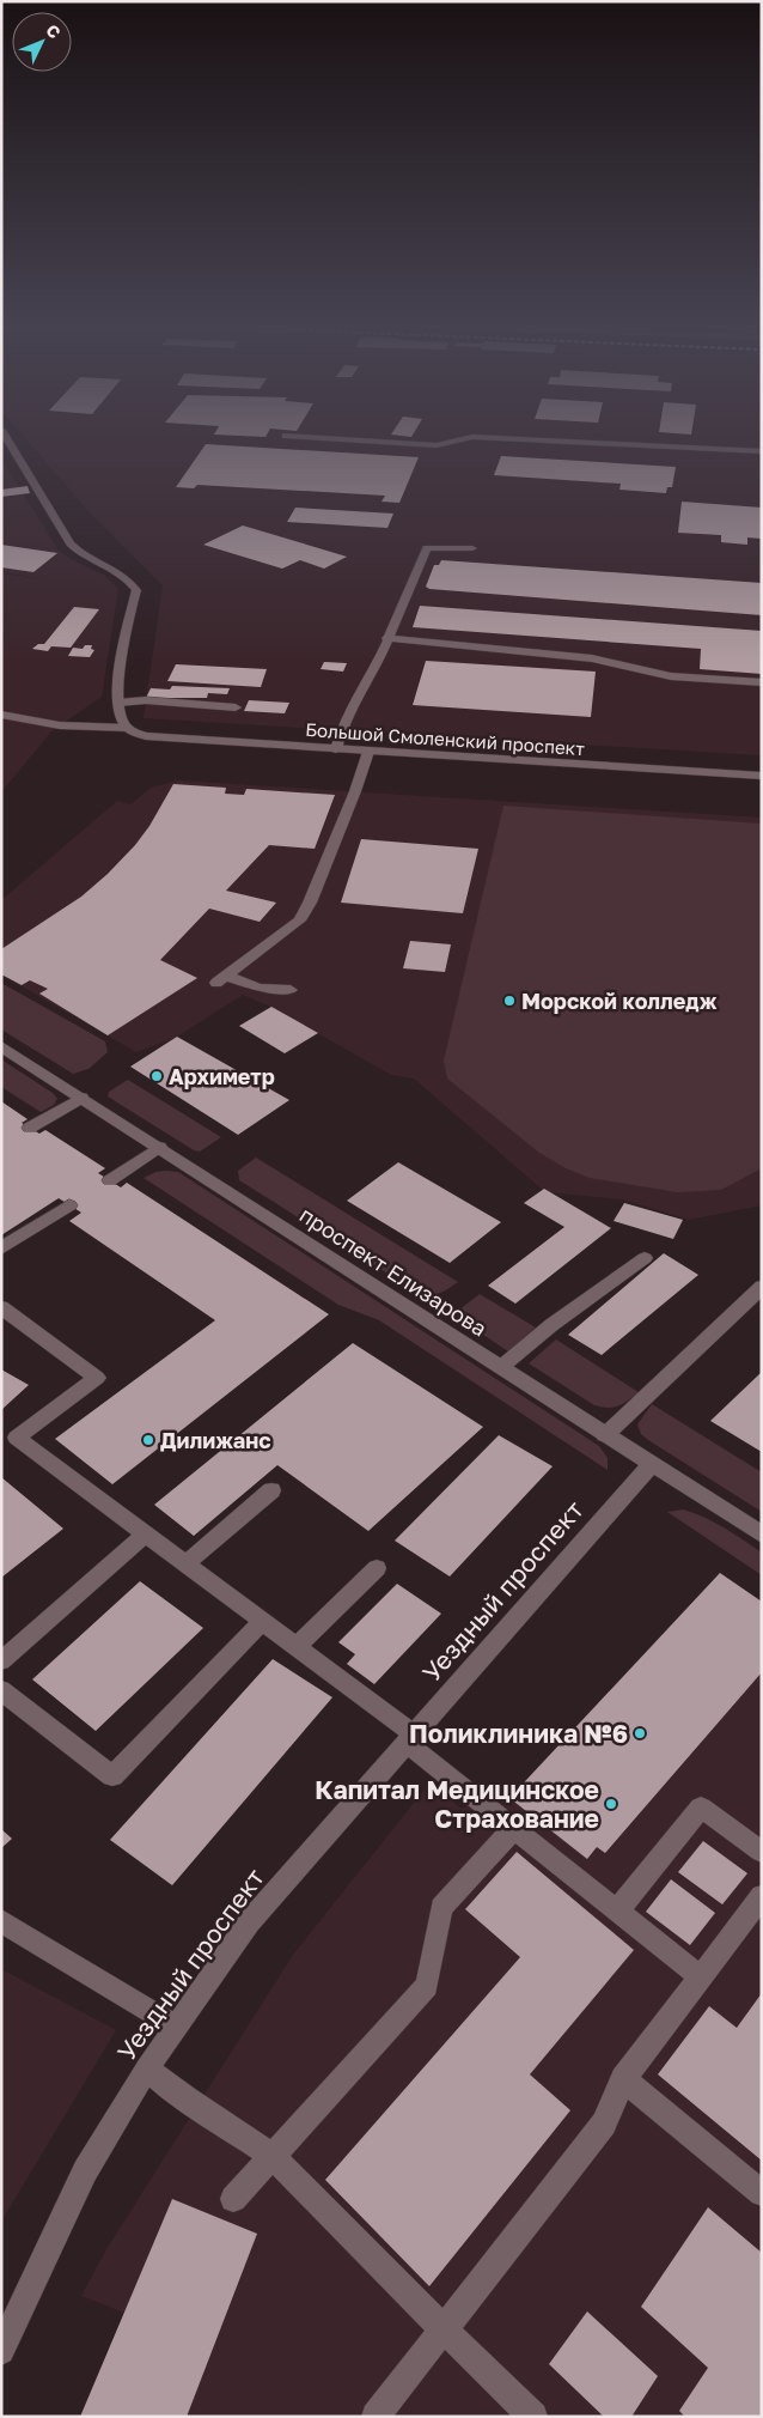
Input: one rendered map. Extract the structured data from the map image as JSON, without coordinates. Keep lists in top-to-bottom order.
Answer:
{
  "streets": {
    "street": ["Большой Смоленский проспект", "проспект Елизарова", "Уездный проспект"]
  },
  "crossings": [
    ["проспект Елизарова", "Уездный проспект"]
  ],
  "places": [
    "Морской колледж",
    "Архиметр",
    "Дилижанс",
    "Поликлиника №6",
    "Капитал Медицинское Страхование"
  ],
  "north": "top right"
}
